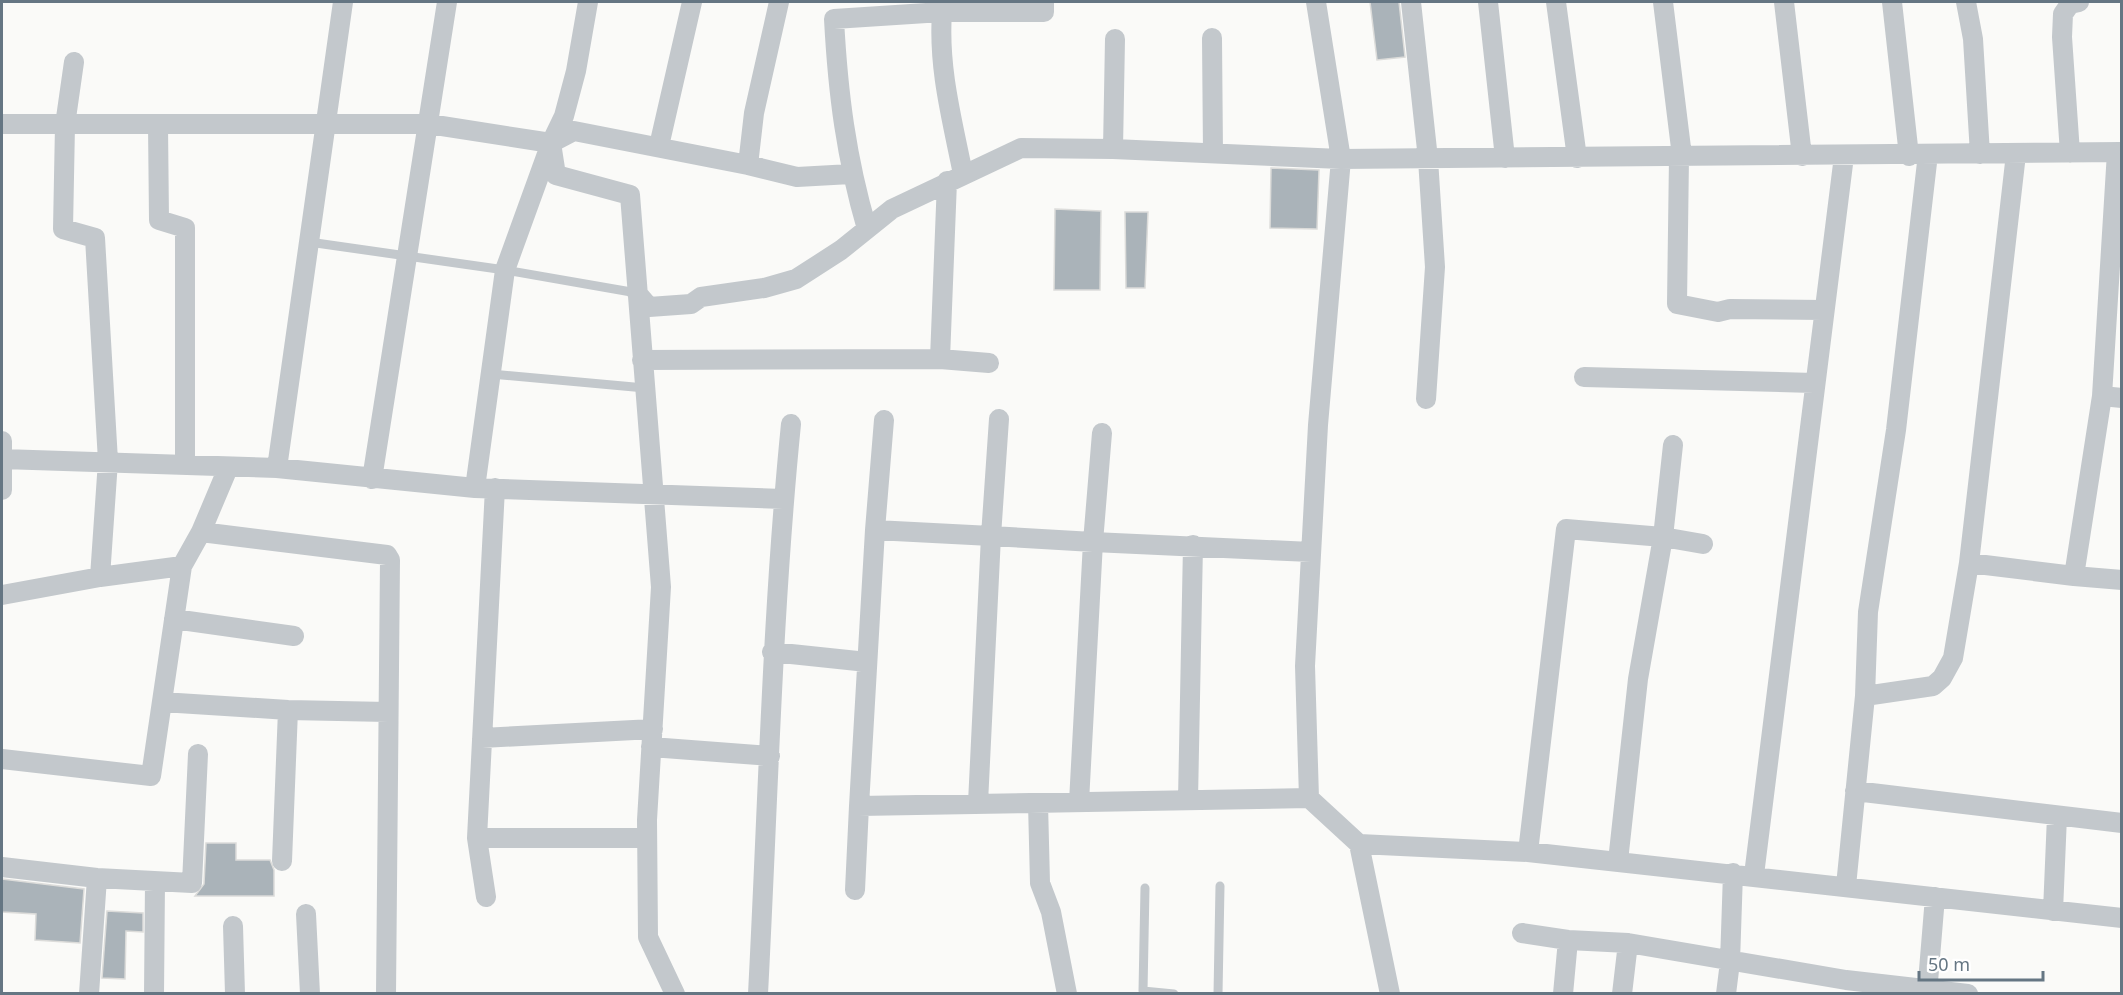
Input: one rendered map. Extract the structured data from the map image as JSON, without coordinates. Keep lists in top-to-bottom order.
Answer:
{
  "scale_bar": "50 m"
}
